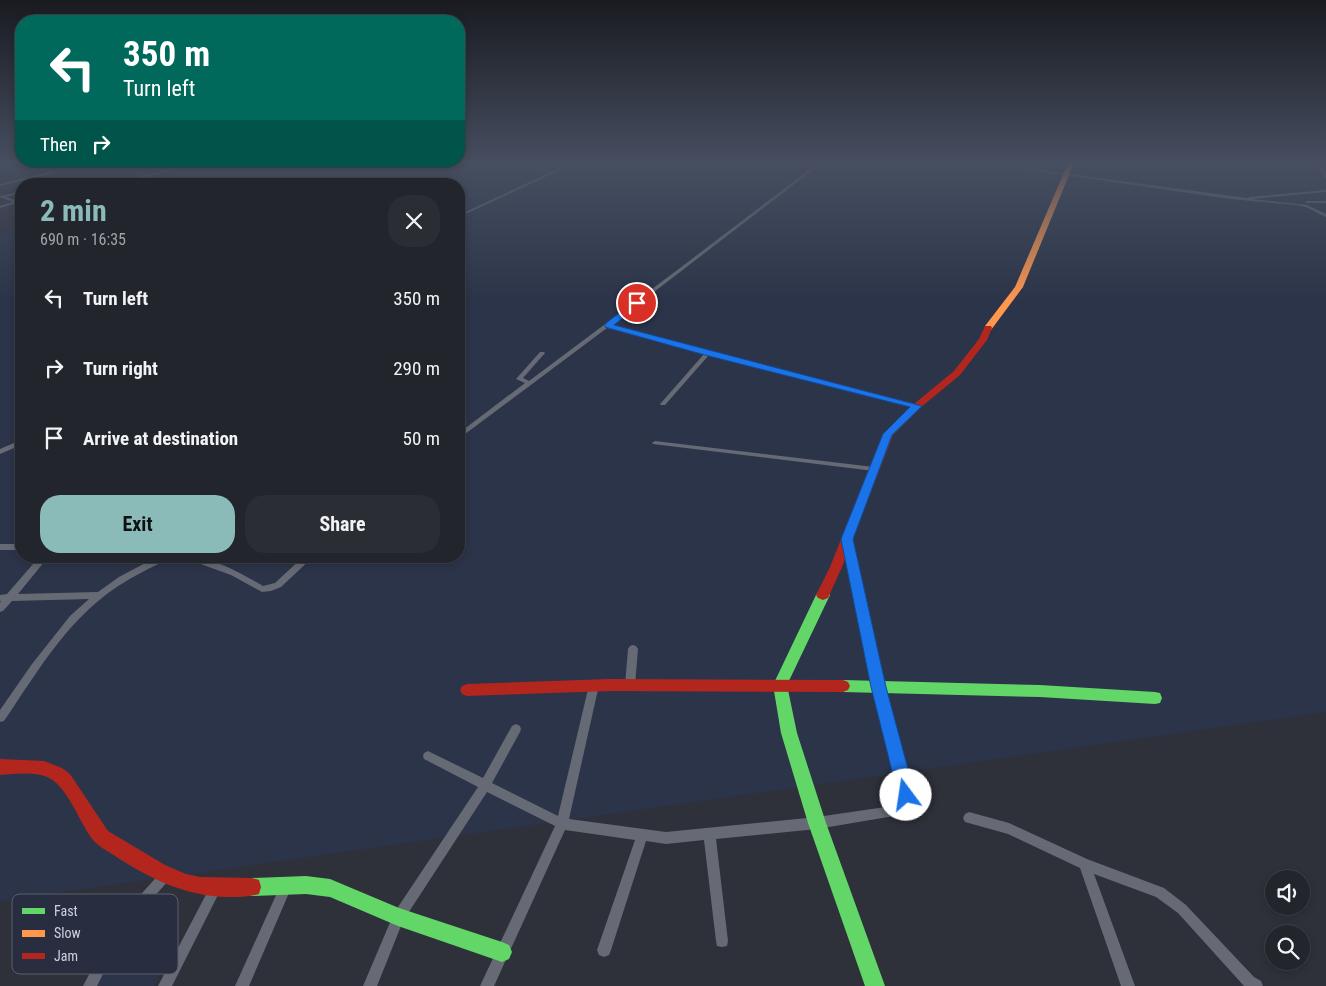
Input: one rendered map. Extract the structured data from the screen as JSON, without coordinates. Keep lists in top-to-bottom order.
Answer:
{
  "legend": ["Fast", "Slow", "Jam"],
  "page": {
    "turn": ["350 m", "Turn left"],
    "then": "Then",
    "heading": ["2 min", "690 m · 16:35"],
    "list": [
      {
        "name": "Turn left",
        "value": "350 m"
      },
      {
        "name": "Turn right",
        "value": "290 m"
      },
      {
        "name": "Arrive at destination",
        "value": "50 m"
      }
    ],
    "buttons": ["Exit", "Share"]
  }
}
